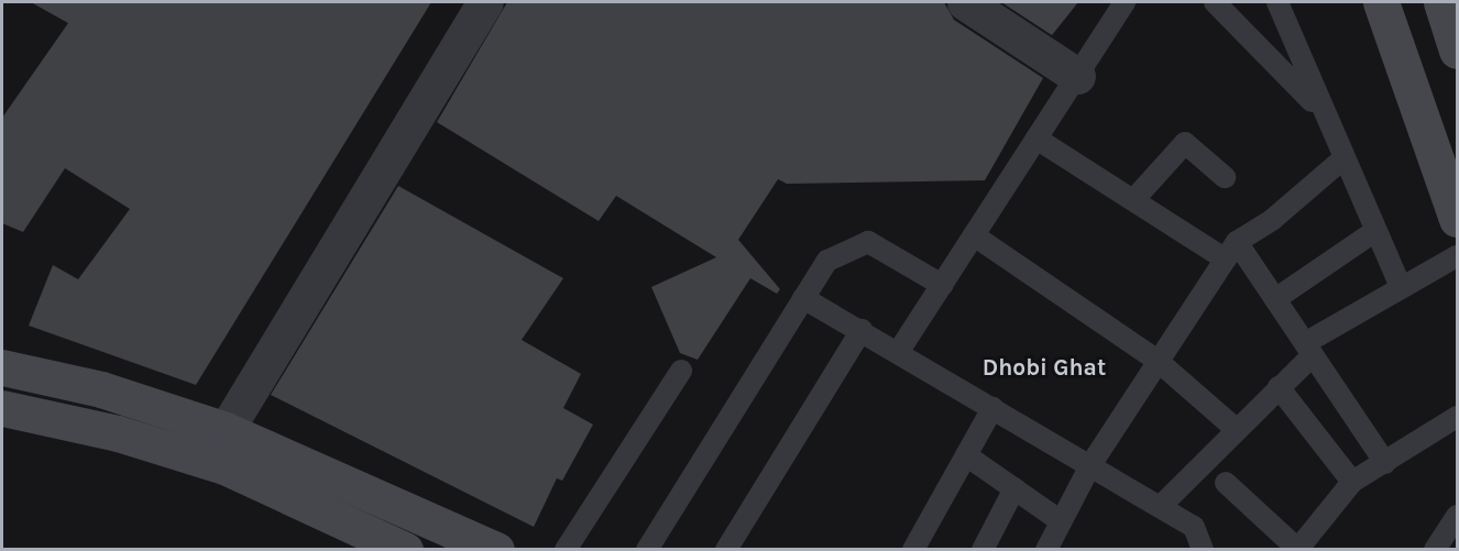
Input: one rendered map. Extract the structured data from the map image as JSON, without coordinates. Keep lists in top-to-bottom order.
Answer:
{
  "districts": ["Dhobi Ghat"]
}
